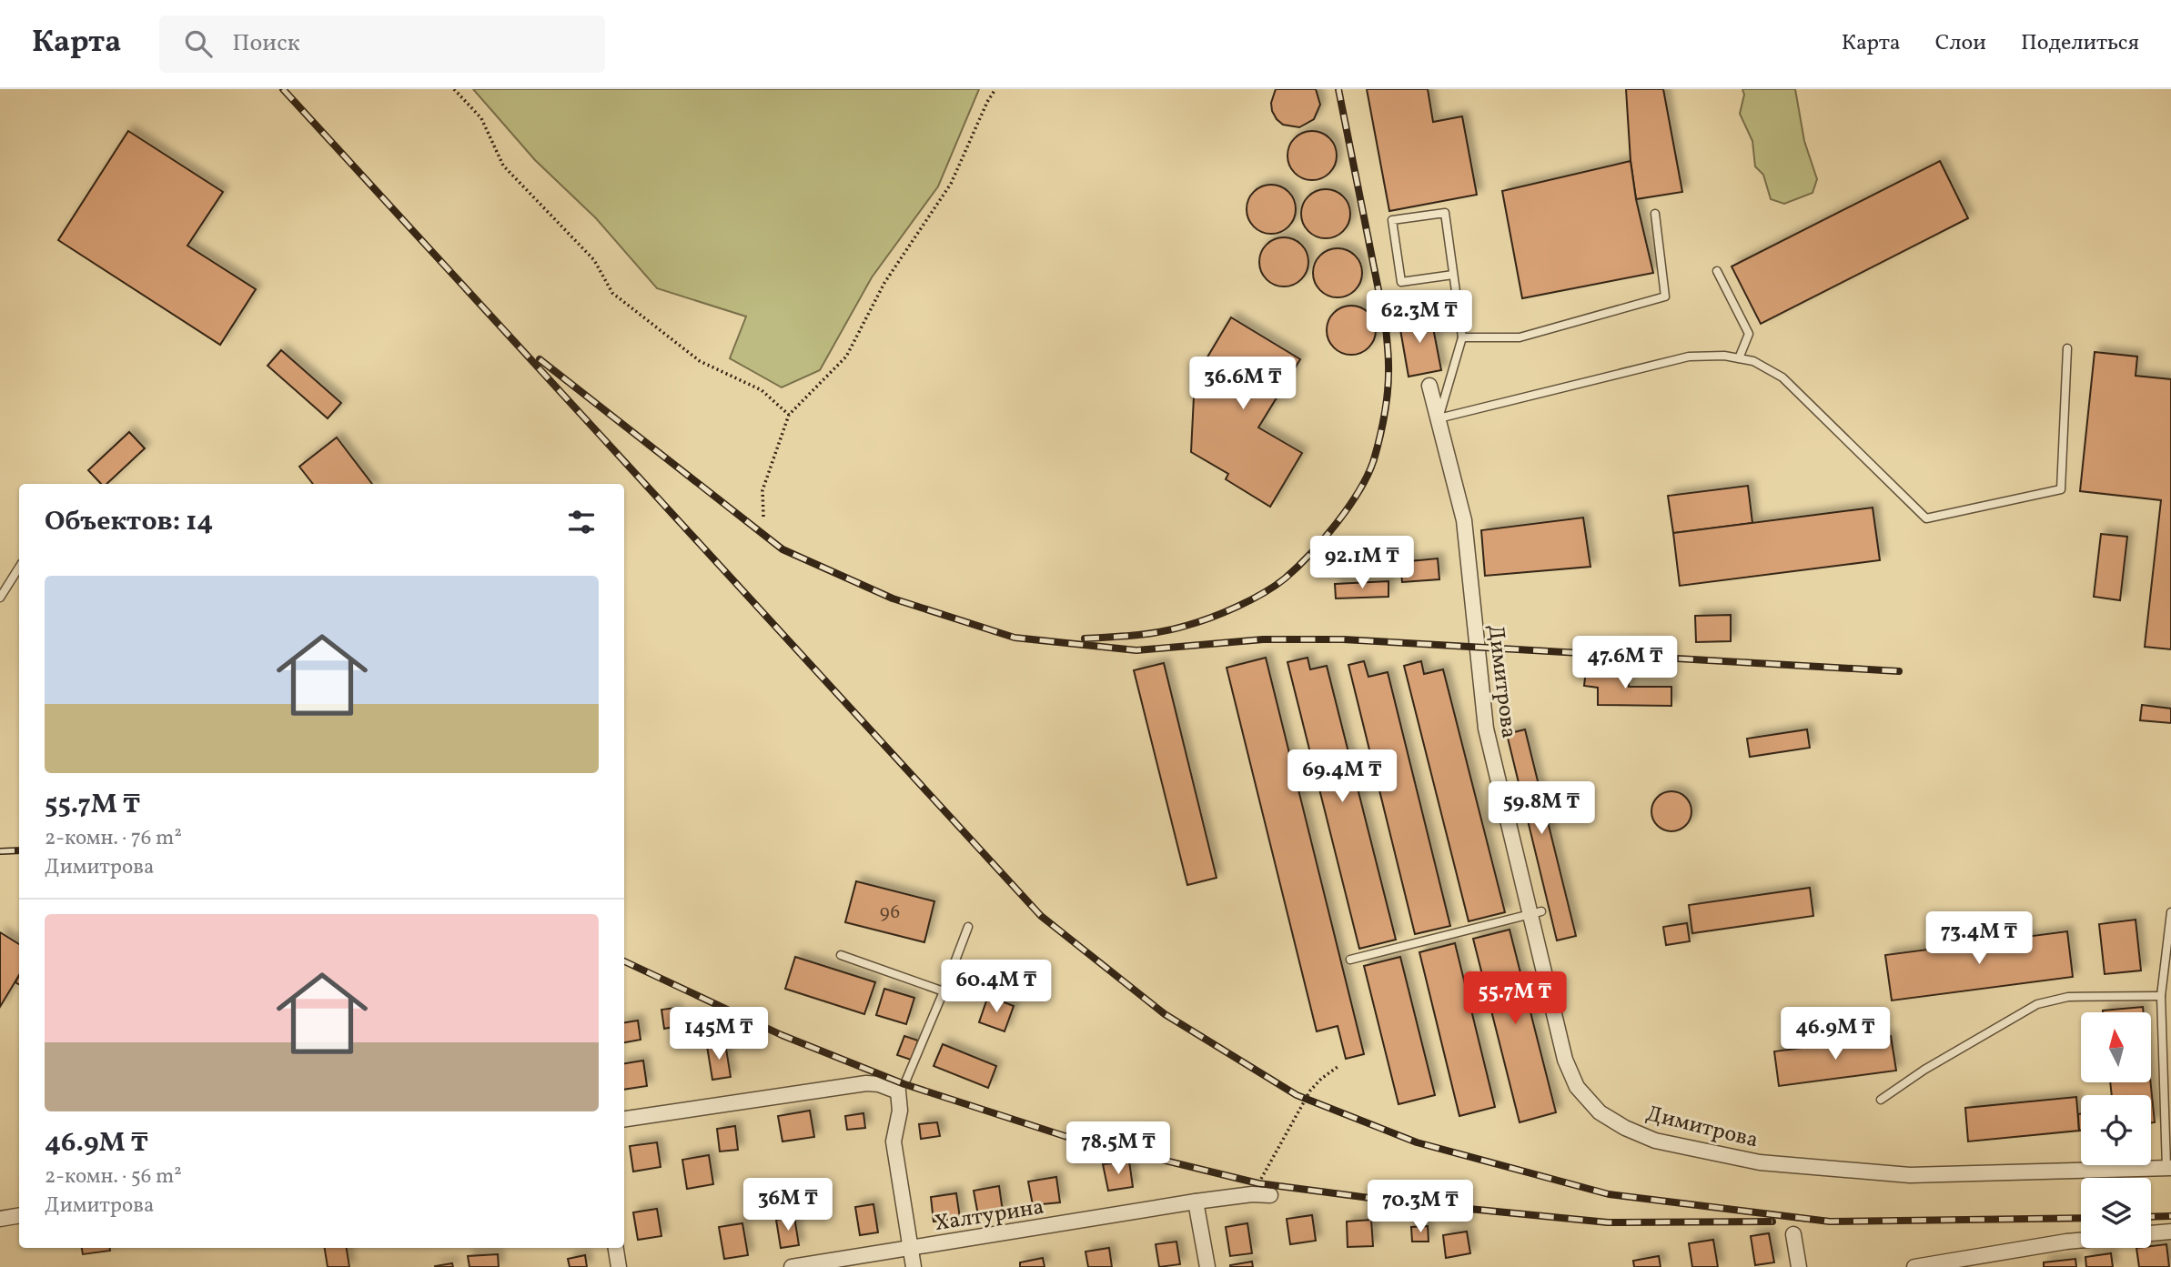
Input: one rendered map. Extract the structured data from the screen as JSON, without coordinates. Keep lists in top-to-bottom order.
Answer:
{
  "streets": {
    "street": ["Димитрова", "Халтурина"]
  },
  "house_numbers": ["96"],
  "north": "top",
  "page": {
    "header": "Карта",
    "search": "Поиск",
    "nav": ["Карта", "Слои", "Поделиться"],
    "price": [
      "62.3M ₸",
      "36.6M ₸",
      "92.1M ₸",
      "47.6M ₸",
      "69.4M ₸",
      "59.8M ₸",
      "73.4M ₸",
      "60.4M ₸",
      "55.7M ₸",
      "145M ₸",
      "46.9M ₸",
      "78.5M ₸",
      "36M ₸",
      "70.3M ₸"
    ],
    "heading": "Объектов: 14",
    "list": [
      {
        "name": "55.7M ₸",
        "note": "2-комн. · 76 m² · Димитрова"
      },
      {
        "name": "46.9M ₸",
        "note": "2-комн. · 56 m² · Димитрова"
      }
    ]
  }
}
